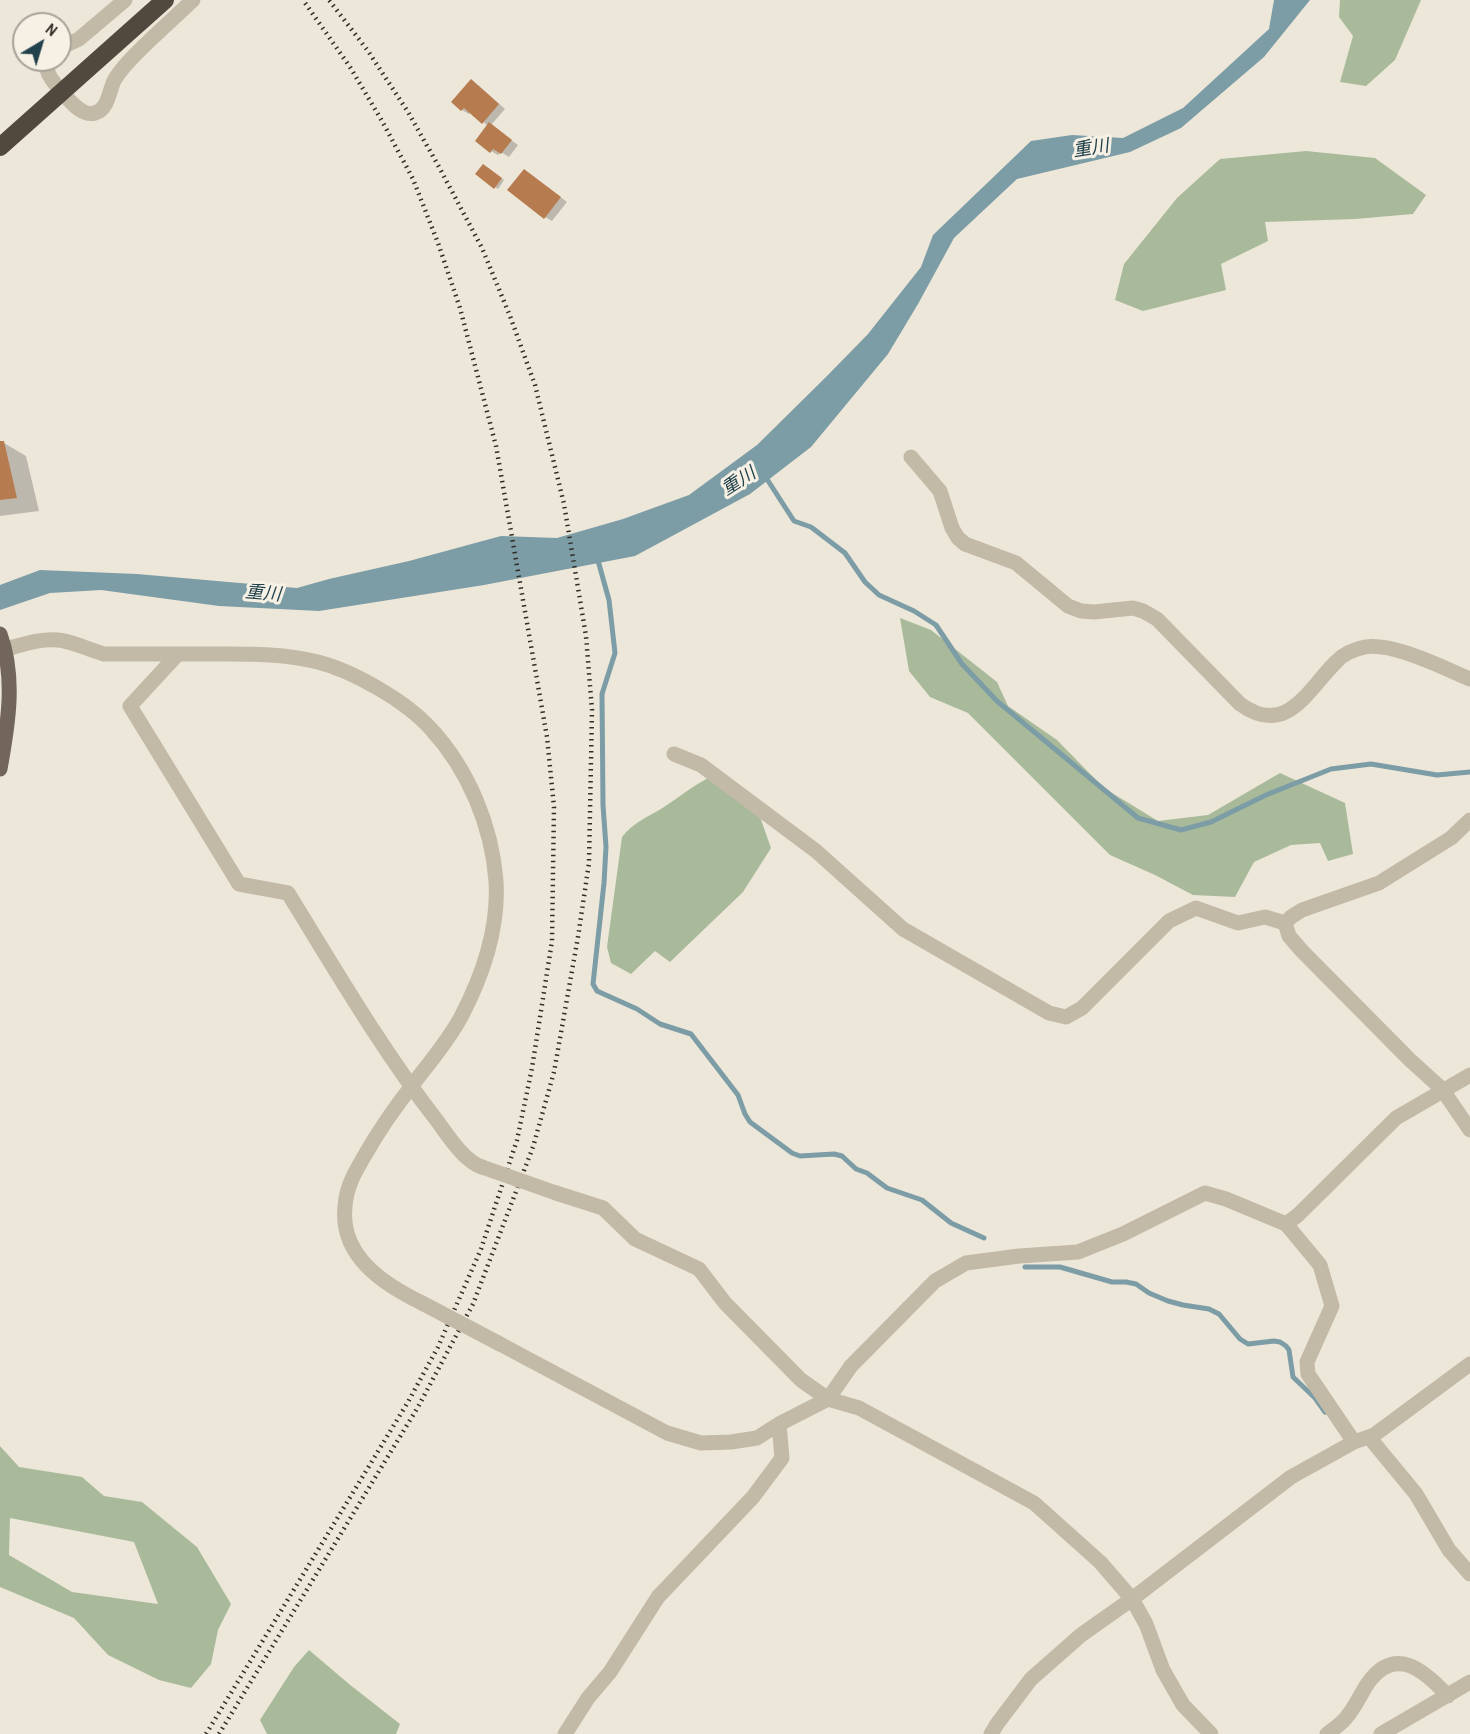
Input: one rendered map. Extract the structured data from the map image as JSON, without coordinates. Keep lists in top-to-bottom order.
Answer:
{
  "water": ["重川"],
  "north": "top right"
}
